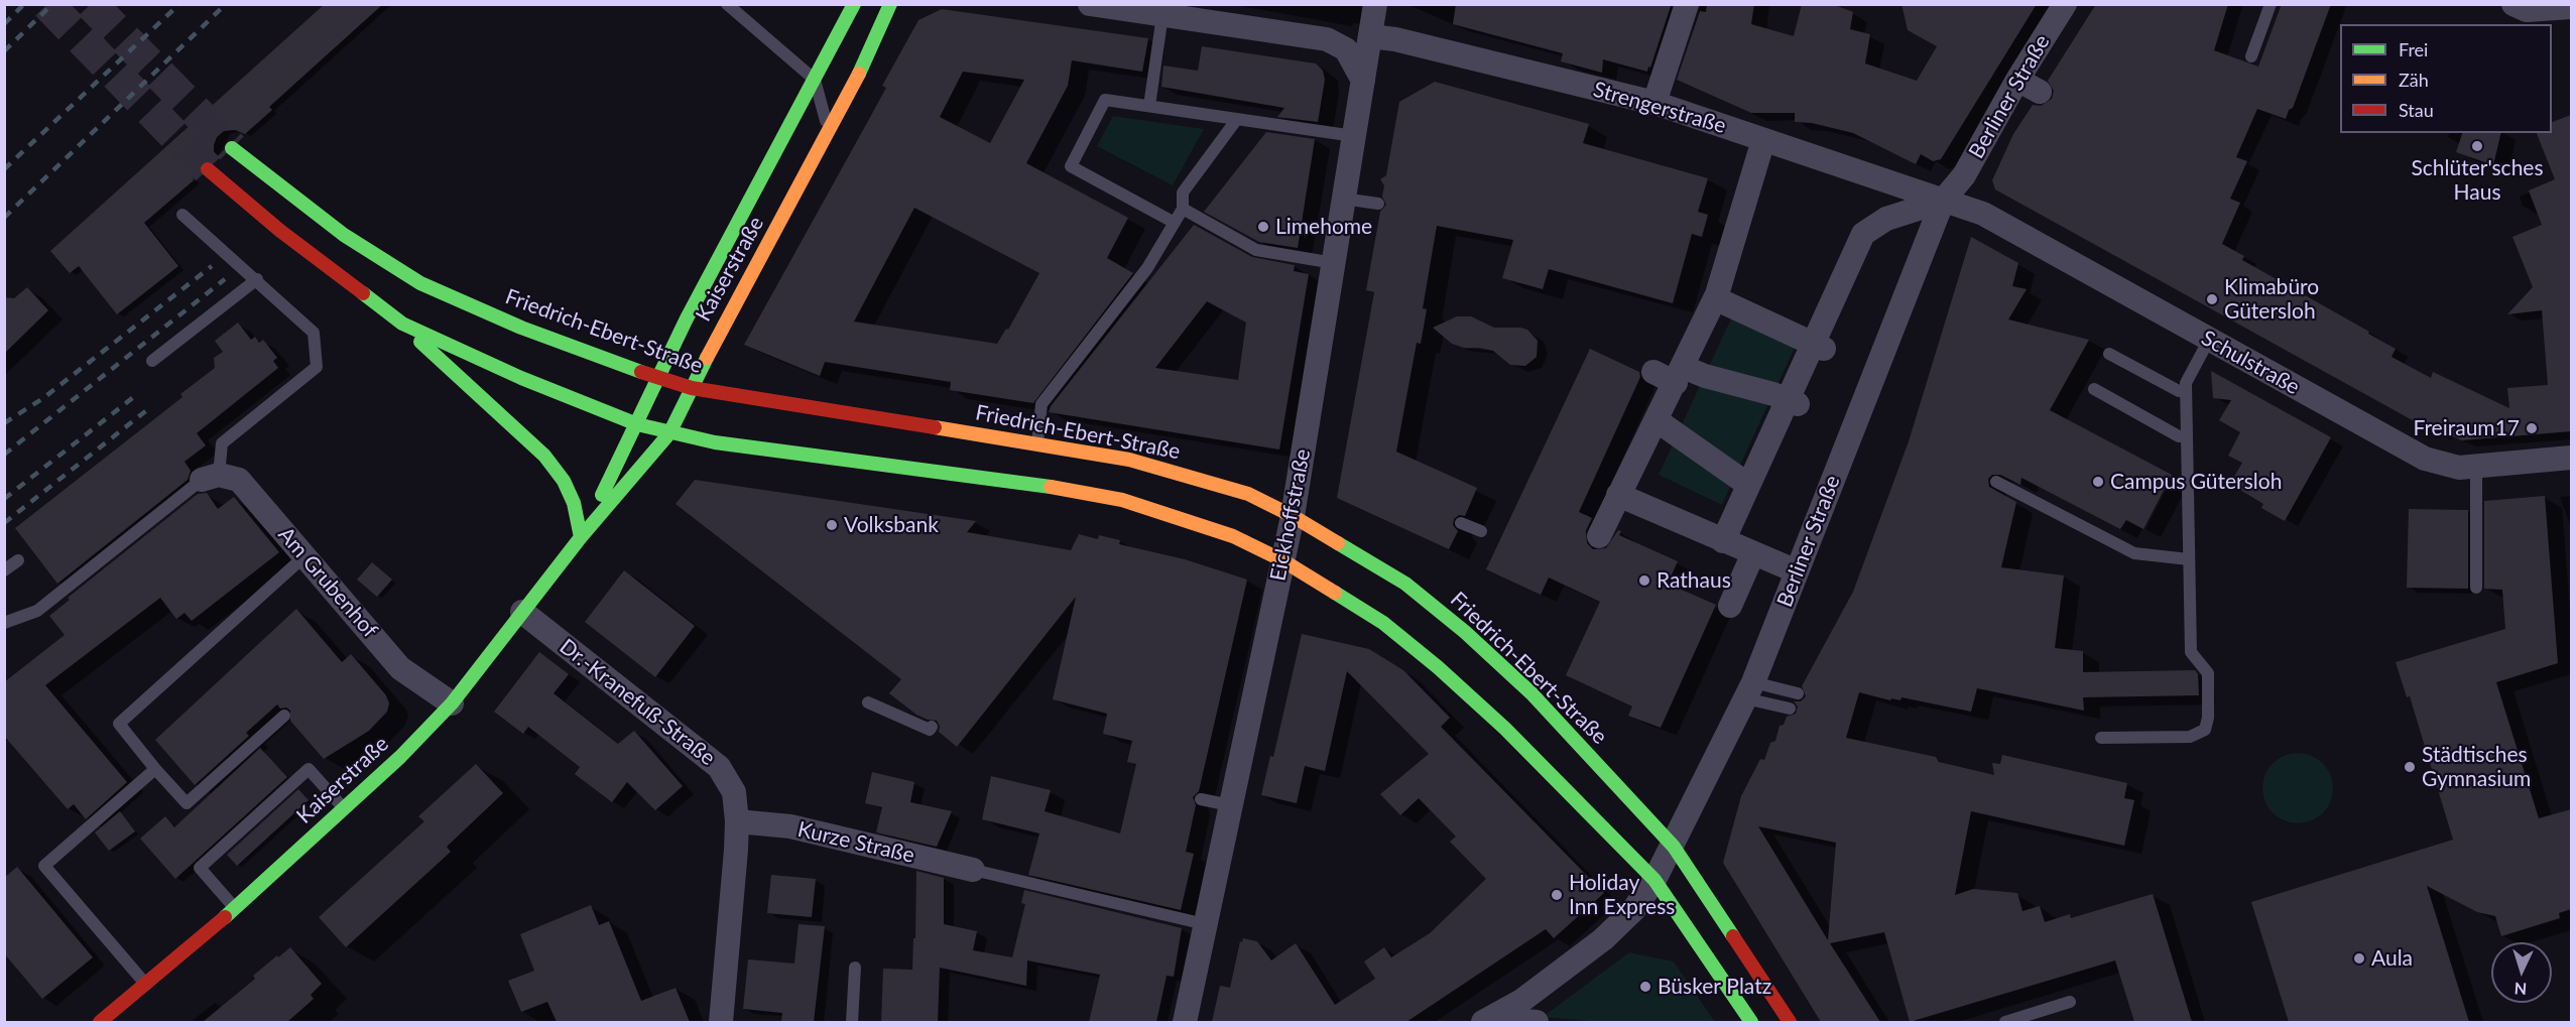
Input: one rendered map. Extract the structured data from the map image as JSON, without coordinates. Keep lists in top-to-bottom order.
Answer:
{
  "streets": {
    "main road": ["Kaiserstraße", "Friedrich-Ebert-Straße"],
    "street": [
      "Berliner Straße",
      "Strengerstraße",
      "Schulstraße",
      "Eickhoffstraße",
      "Am Grubenhof",
      "Dr.-Kranefuß-Straße",
      "Kurze Straße"
    ]
  },
  "crossings": [
    ["Berliner Straße", "Strengerstraße"],
    ["Berliner Straße", "Friedrich-Ebert-Straße"],
    ["Berliner Straße", "Schulstraße"],
    ["Strengerstraße", "Schulstraße"],
    ["Strengerstraße", "Eickhoffstraße"],
    ["Kaiserstraße", "Friedrich-Ebert-Straße"],
    ["Kaiserstraße", "Am Grubenhof"],
    ["Kaiserstraße", "Dr.-Kranefuß-Straße"],
    ["Friedrich-Ebert-Straße", "Eickhoffstraße"],
    ["Dr.-Kranefuß-Straße", "Kurze Straße"]
  ],
  "places": [
    "Schlüter'sches Haus",
    "Limehome",
    "Klimabüro Gütersloh",
    "Freiraum17",
    "Campus Gütersloh",
    "Volksbank",
    "Rathaus",
    "Städtisches Gymnasium",
    "Holiday Inn Express",
    "Aula",
    "Büsker Platz"
  ],
  "legend": ["Frei", "Zäh", "Stau"],
  "north": "bottom"
}
